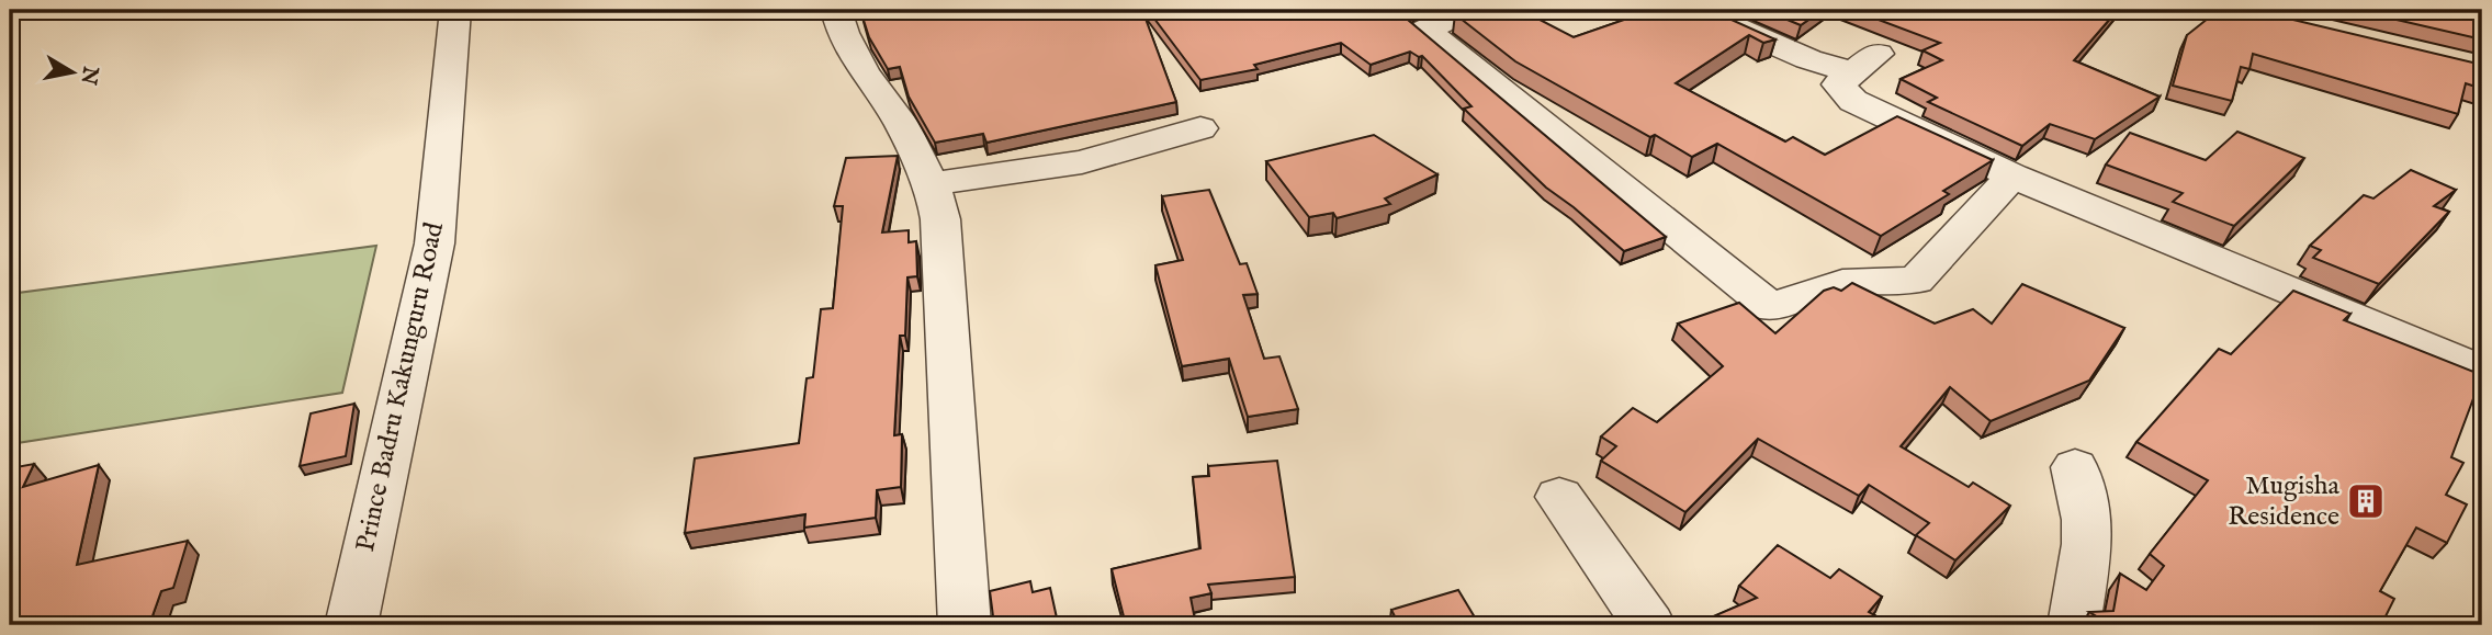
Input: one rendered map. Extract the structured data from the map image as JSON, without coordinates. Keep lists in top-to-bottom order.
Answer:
{
  "streets": {
    "street": ["Prince Badru Kakunguru Road"]
  },
  "places": {
    "building": ["Mugisha Residence"]
  },
  "north": "right"
}
